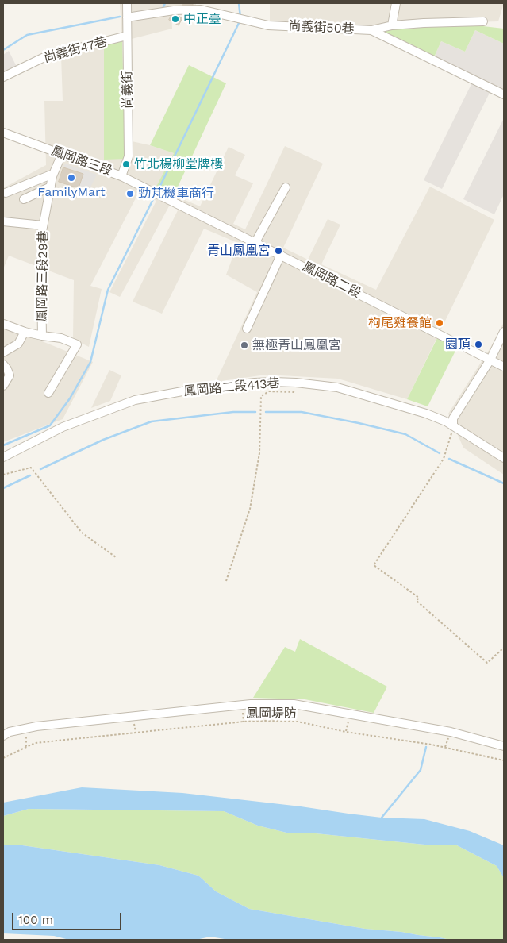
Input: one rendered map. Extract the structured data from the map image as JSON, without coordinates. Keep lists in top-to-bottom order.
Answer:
{
  "streets": {
    "street": [
      "尚義街50巷",
      "尚義街47巷",
      "尚義街",
      "鳳岡路三段",
      "鳳岡路三段29巷",
      "鳳岡路二段",
      "鳳岡路二段413巷"
    ],
    "path": ["鳳岡堤防"]
  },
  "crossings": [
    ["尚義街50巷", "尚義街"],
    ["尚義街47巷", "尚義街"],
    ["尚義街", "鳳岡路三段"],
    ["鳳岡路三段", "鳳岡路三段29巷"],
    ["鳳岡路三段", "鳳岡路二段"]
  ],
  "places": [
    "中正臺",
    "竹北楊柳堂牌樓",
    "FamilyMart",
    "勁芃機車商行",
    "青山鳳凰宮",
    "枸尾雞餐館",
    "園頂",
    "無極青山鳳凰宮"
  ],
  "scale_bar": "100 m"
}
